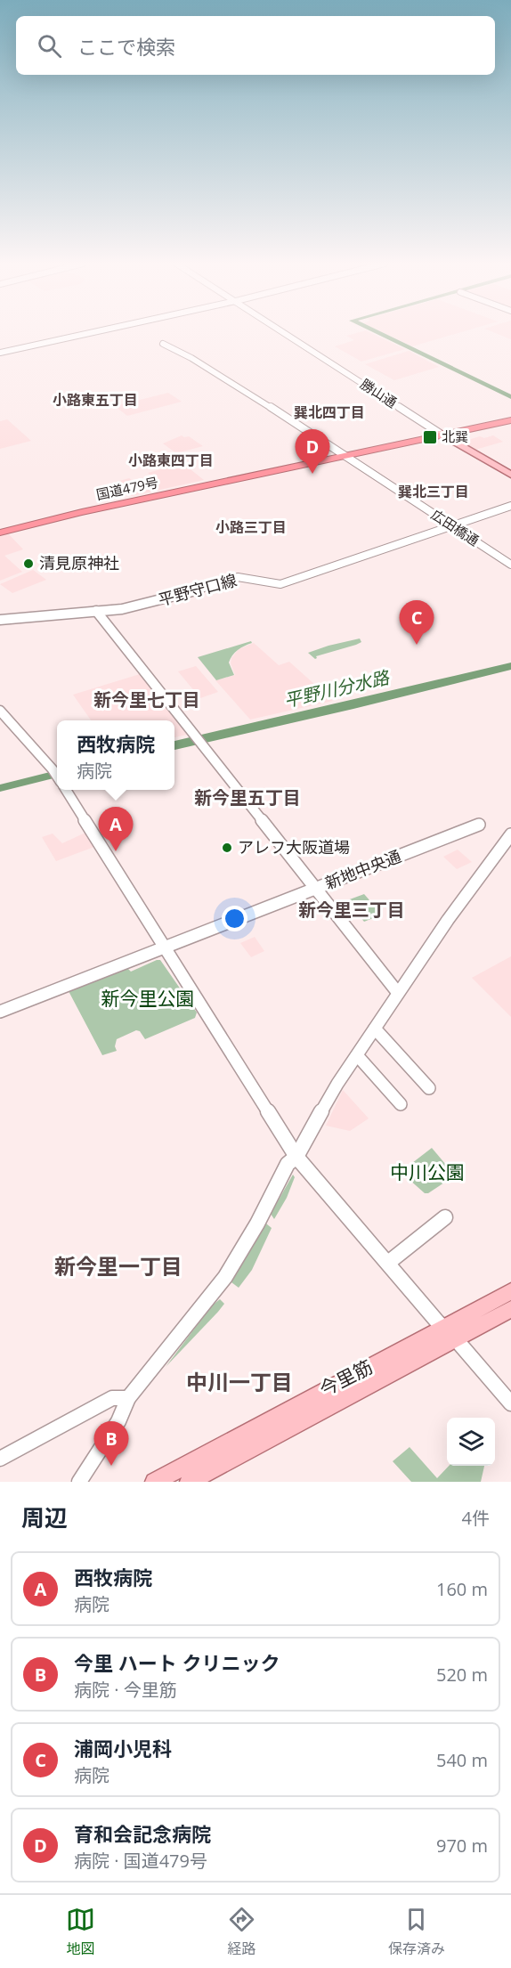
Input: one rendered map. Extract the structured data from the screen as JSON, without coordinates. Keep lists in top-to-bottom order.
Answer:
{
  "streets": {
    "highway": ["国道479号"],
    "main road": ["勝山通", "今里筋"],
    "street": ["広田橋通", "平野守口線", "新地中央通"]
  },
  "crossings": [
    ["勝山通", "国道479号"],
    ["国道479号", "広田橋通"],
    ["広田橋通", "平野守口線"]
  ],
  "districts": [
    "小路東五丁目",
    "巽北四丁目",
    "小路東四丁目",
    "巽北三丁目",
    "小路三丁目",
    "新今里七丁目",
    "新今里五丁目",
    "新今里三丁目",
    "新今里一丁目",
    "中川一丁目"
  ],
  "water": ["平野川分水路"],
  "parks": ["新今里公園", "中川公園"],
  "places": {
    "transit": ["北巽"],
    "other": ["清見原神社", "アレフ大阪道場"]
  },
  "page": {
    "search": "ここで検索",
    "pins": [
      "D",
      "C",
      "A",
      "B"
    ],
    "popup": ["西牧病院", "病院"],
    "heading": ["周辺", "4件"],
    "list": [
      {
        "mark": "A",
        "name": "西牧病院",
        "note": "病院",
        "value": "160 m"
      },
      {
        "mark": "B",
        "name": "今里 ハート クリニック",
        "note": "病院 · 今里筋",
        "value": "520 m"
      },
      {
        "mark": "C",
        "name": "浦岡小児科",
        "note": "病院",
        "value": "540 m"
      },
      {
        "mark": "D",
        "name": "育和会記念病院",
        "note": "病院 · 国道479号",
        "value": "970 m"
      }
    ],
    "nav": ["地図", "経路", "保存済み"]
  }
}
